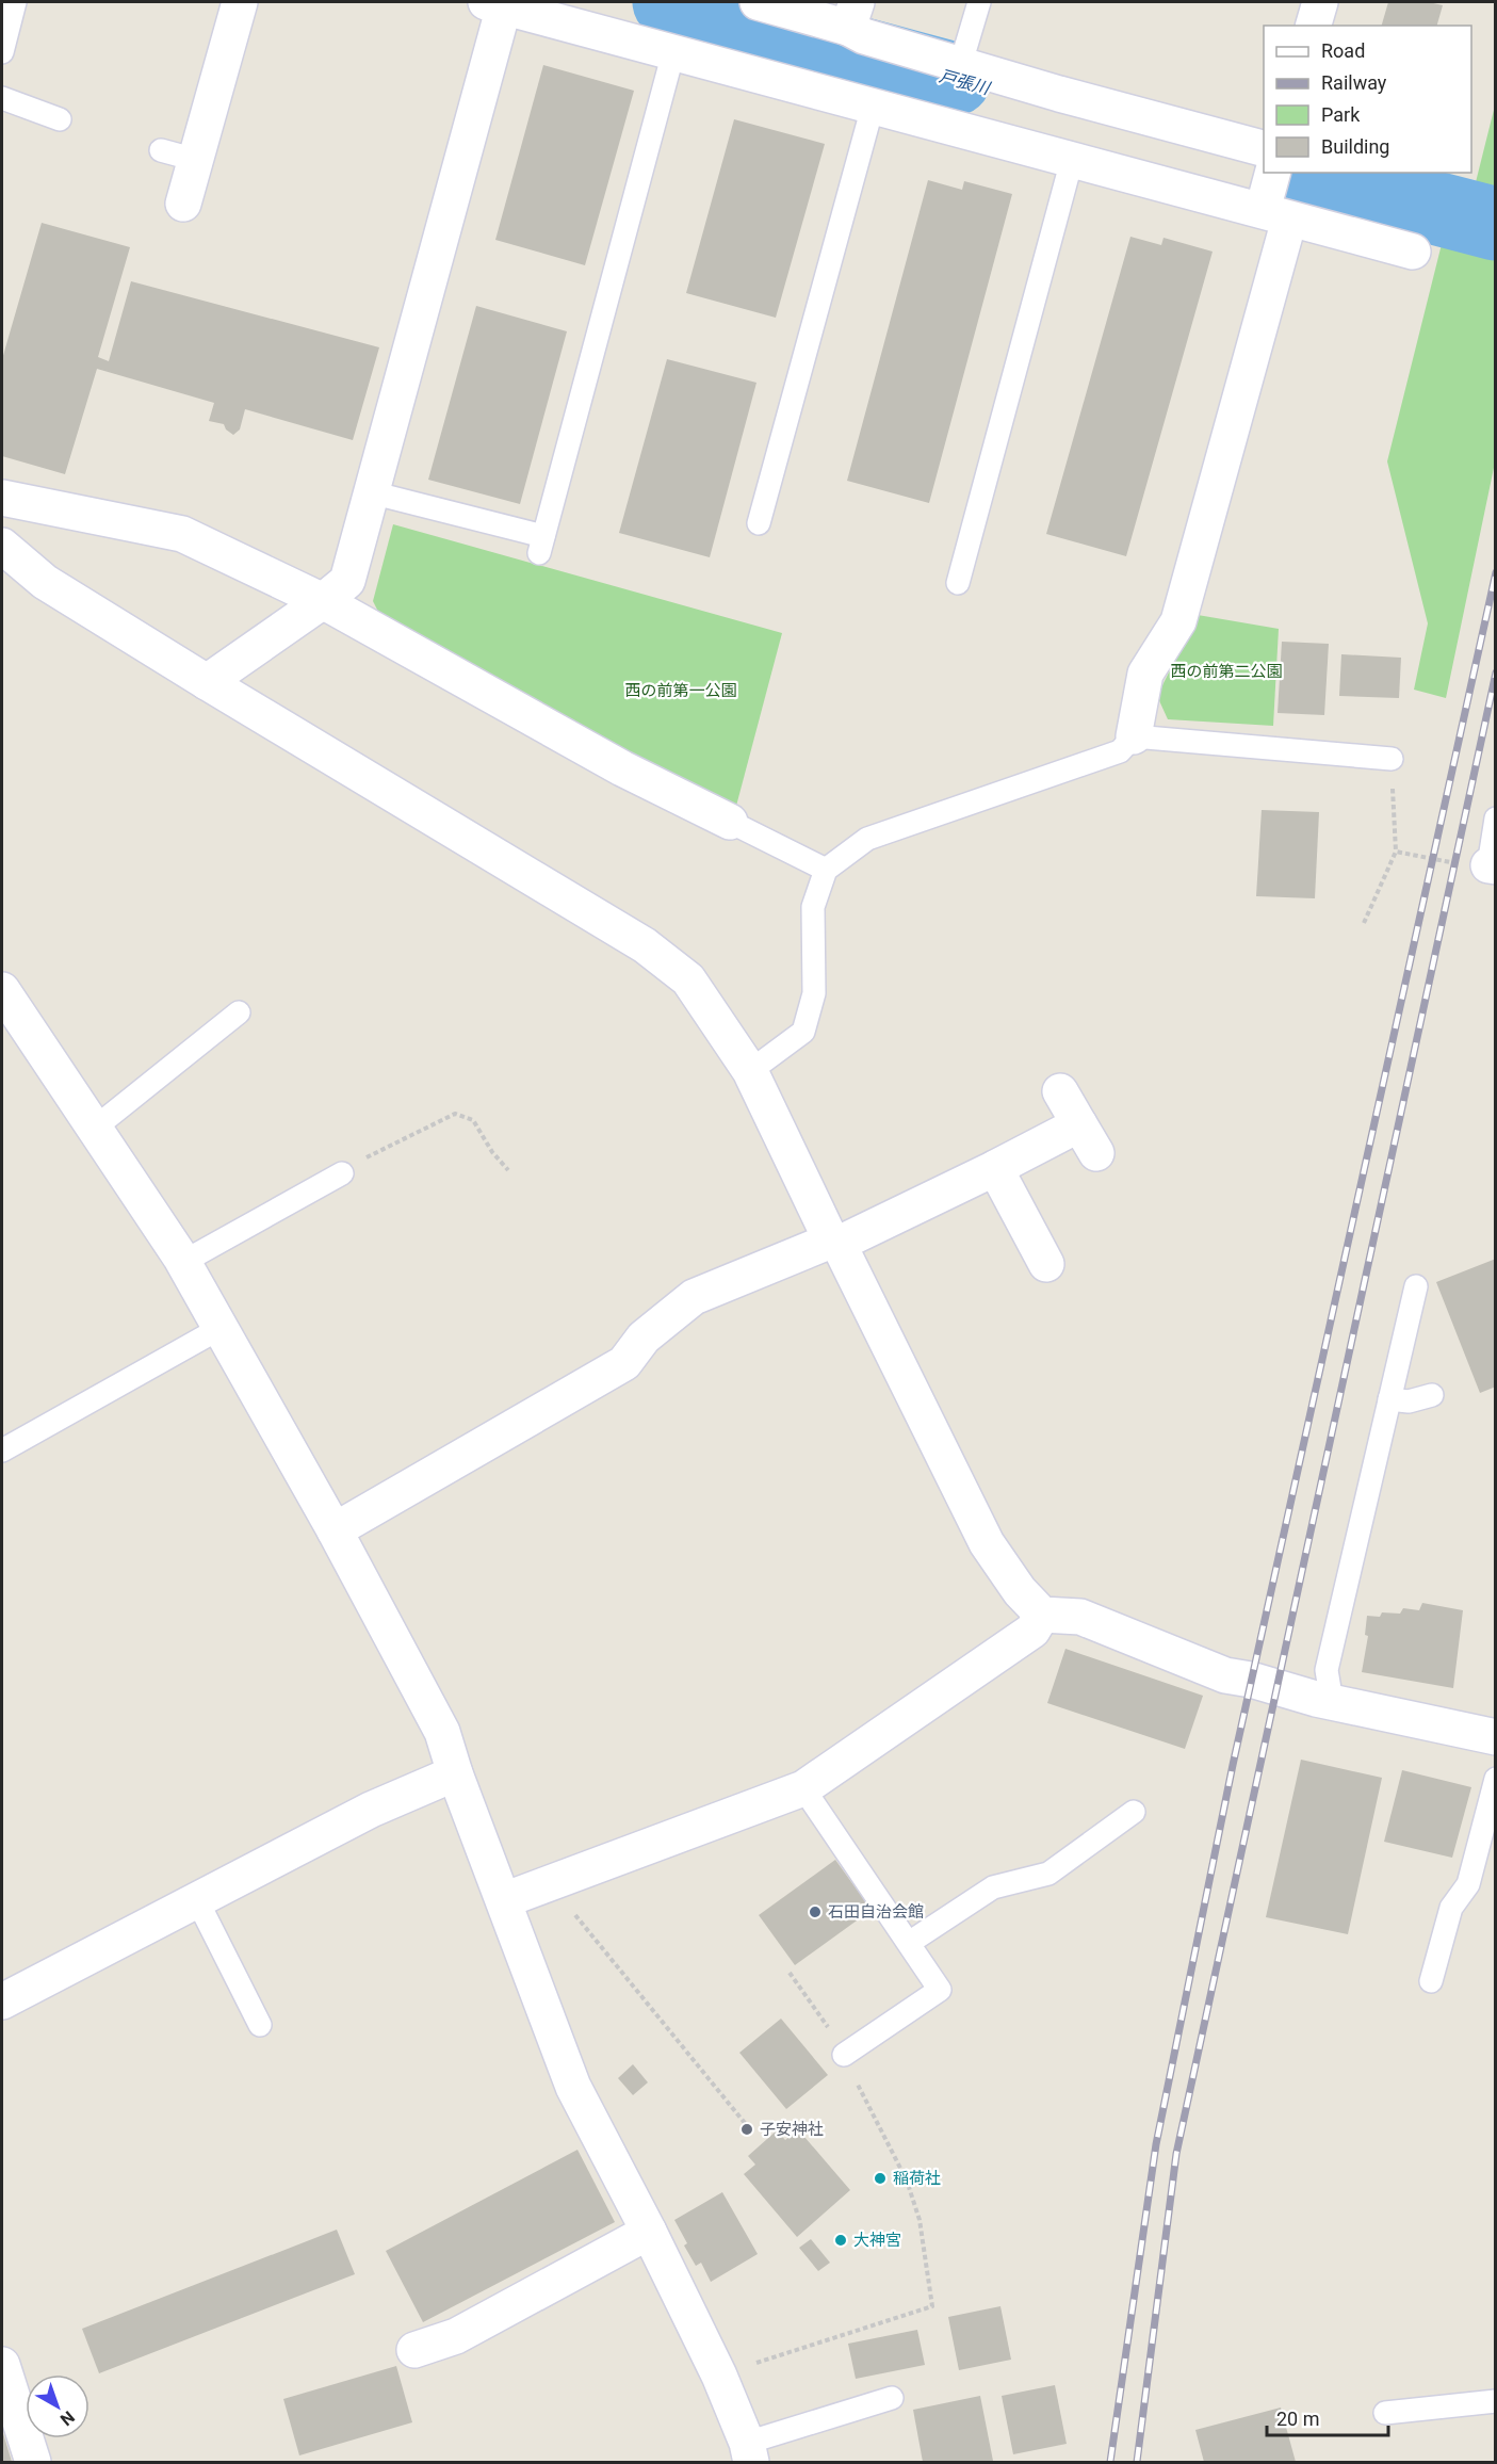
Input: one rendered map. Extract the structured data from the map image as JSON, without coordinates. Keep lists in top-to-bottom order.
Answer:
{
  "water": ["戸張川"],
  "parks": ["西の前第二公園", "西の前第一公園"],
  "places": [
    "石田自治会館",
    "子安神社",
    "稲荷社",
    "大神宮"
  ],
  "legend": [
    "Road",
    "Railway",
    "Park",
    "Building"
  ],
  "scale_bar": "20 m",
  "north": "bottom right"
}
